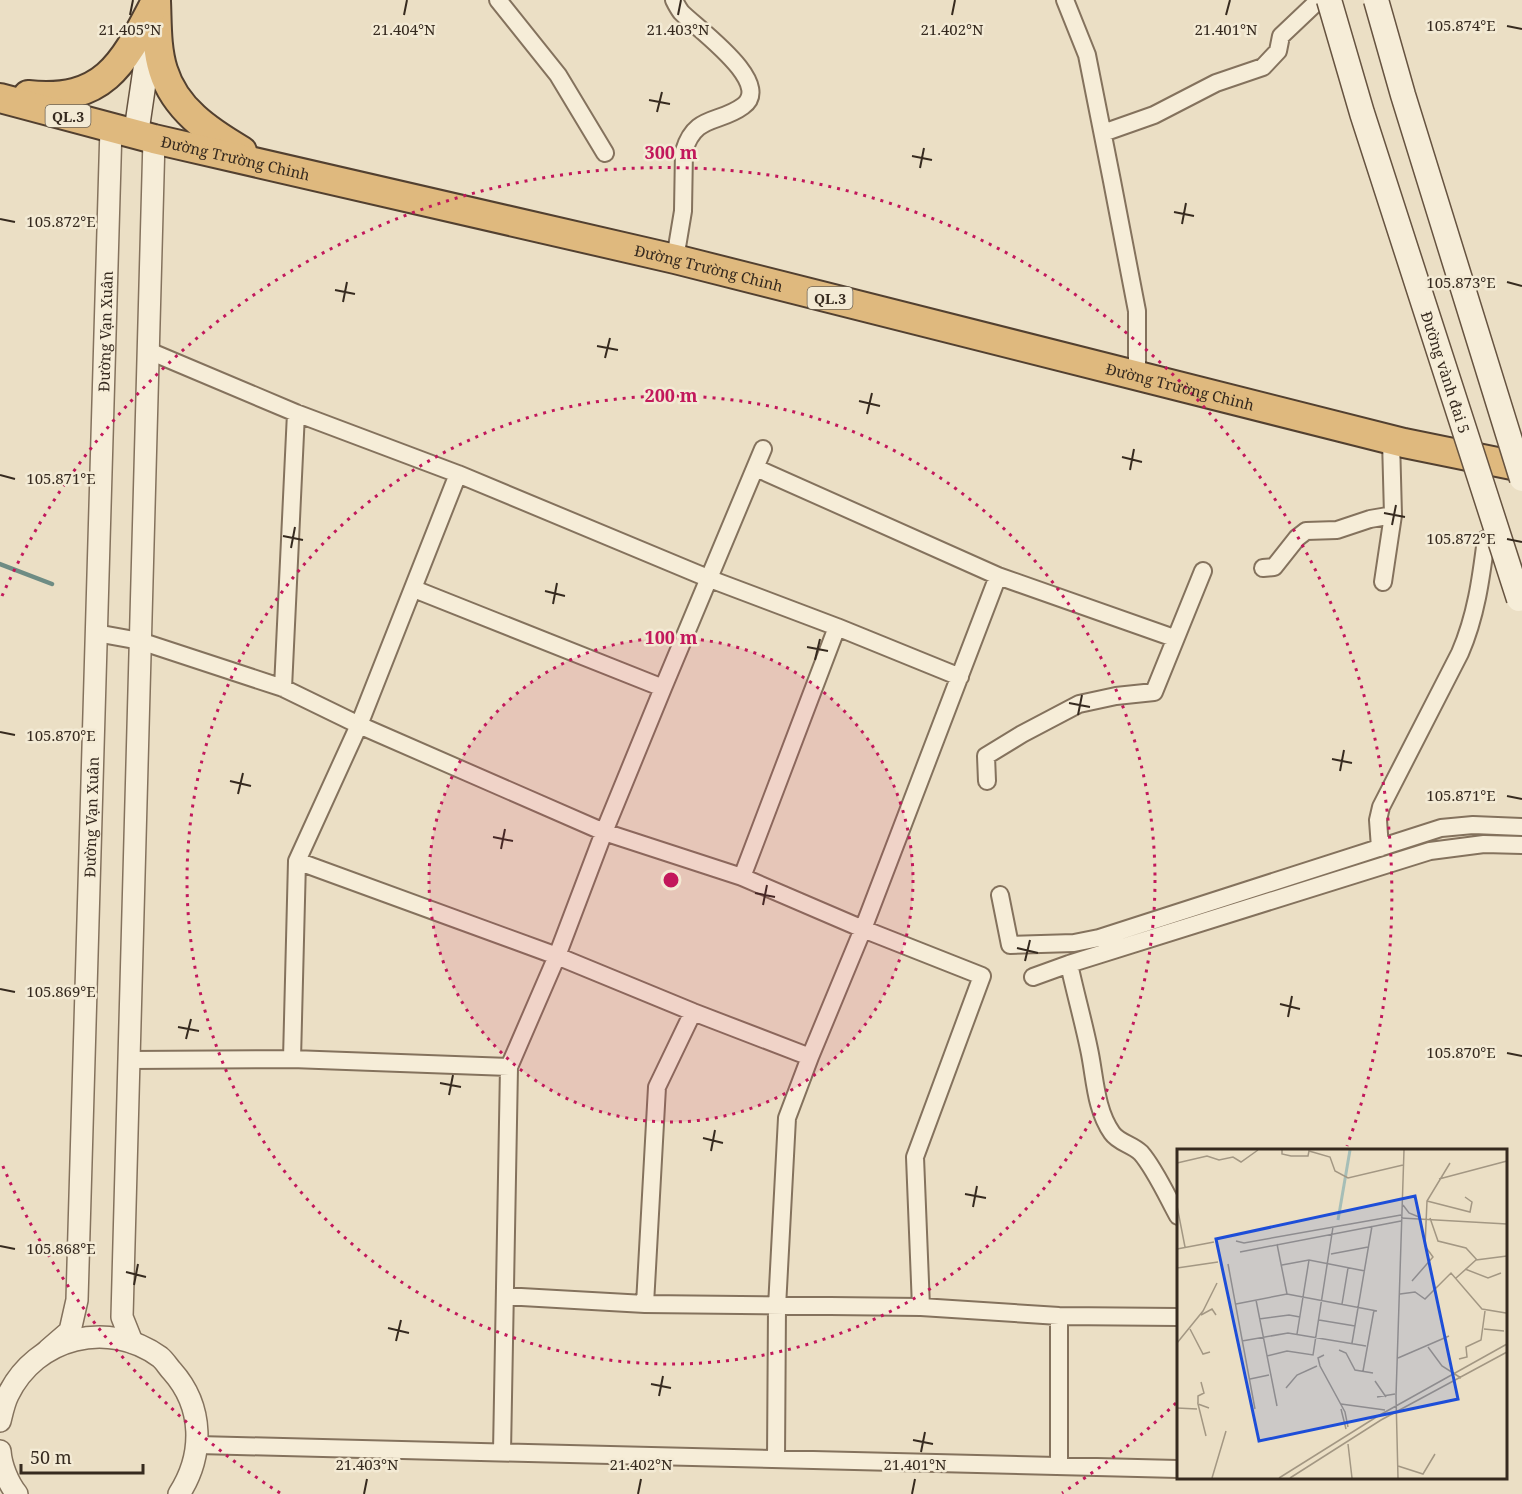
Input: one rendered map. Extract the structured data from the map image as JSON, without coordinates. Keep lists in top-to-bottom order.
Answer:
{
  "streets": {
    "highway": ["QL.3", "Đường Trường Chinh"],
    "main road": ["Đường Vạn Xuân", "Đường vành đai 5"]
  },
  "crossings": [
    ["Đường Trường Chinh", "Đường Vạn Xuân"]
  ],
  "scale_bar": "50 m",
  "coordinates": [
    "105.874°E",
    "21.405°N",
    "21.404°N",
    "21.403°N",
    "21.402°N",
    "21.401°N",
    "105.872°E",
    "105.873°E",
    "105.871°E",
    "105.870°E",
    "105.869°E",
    "105.868°E"
  ],
  "rings": ["300 m", "200 m", "100 m"]
}
